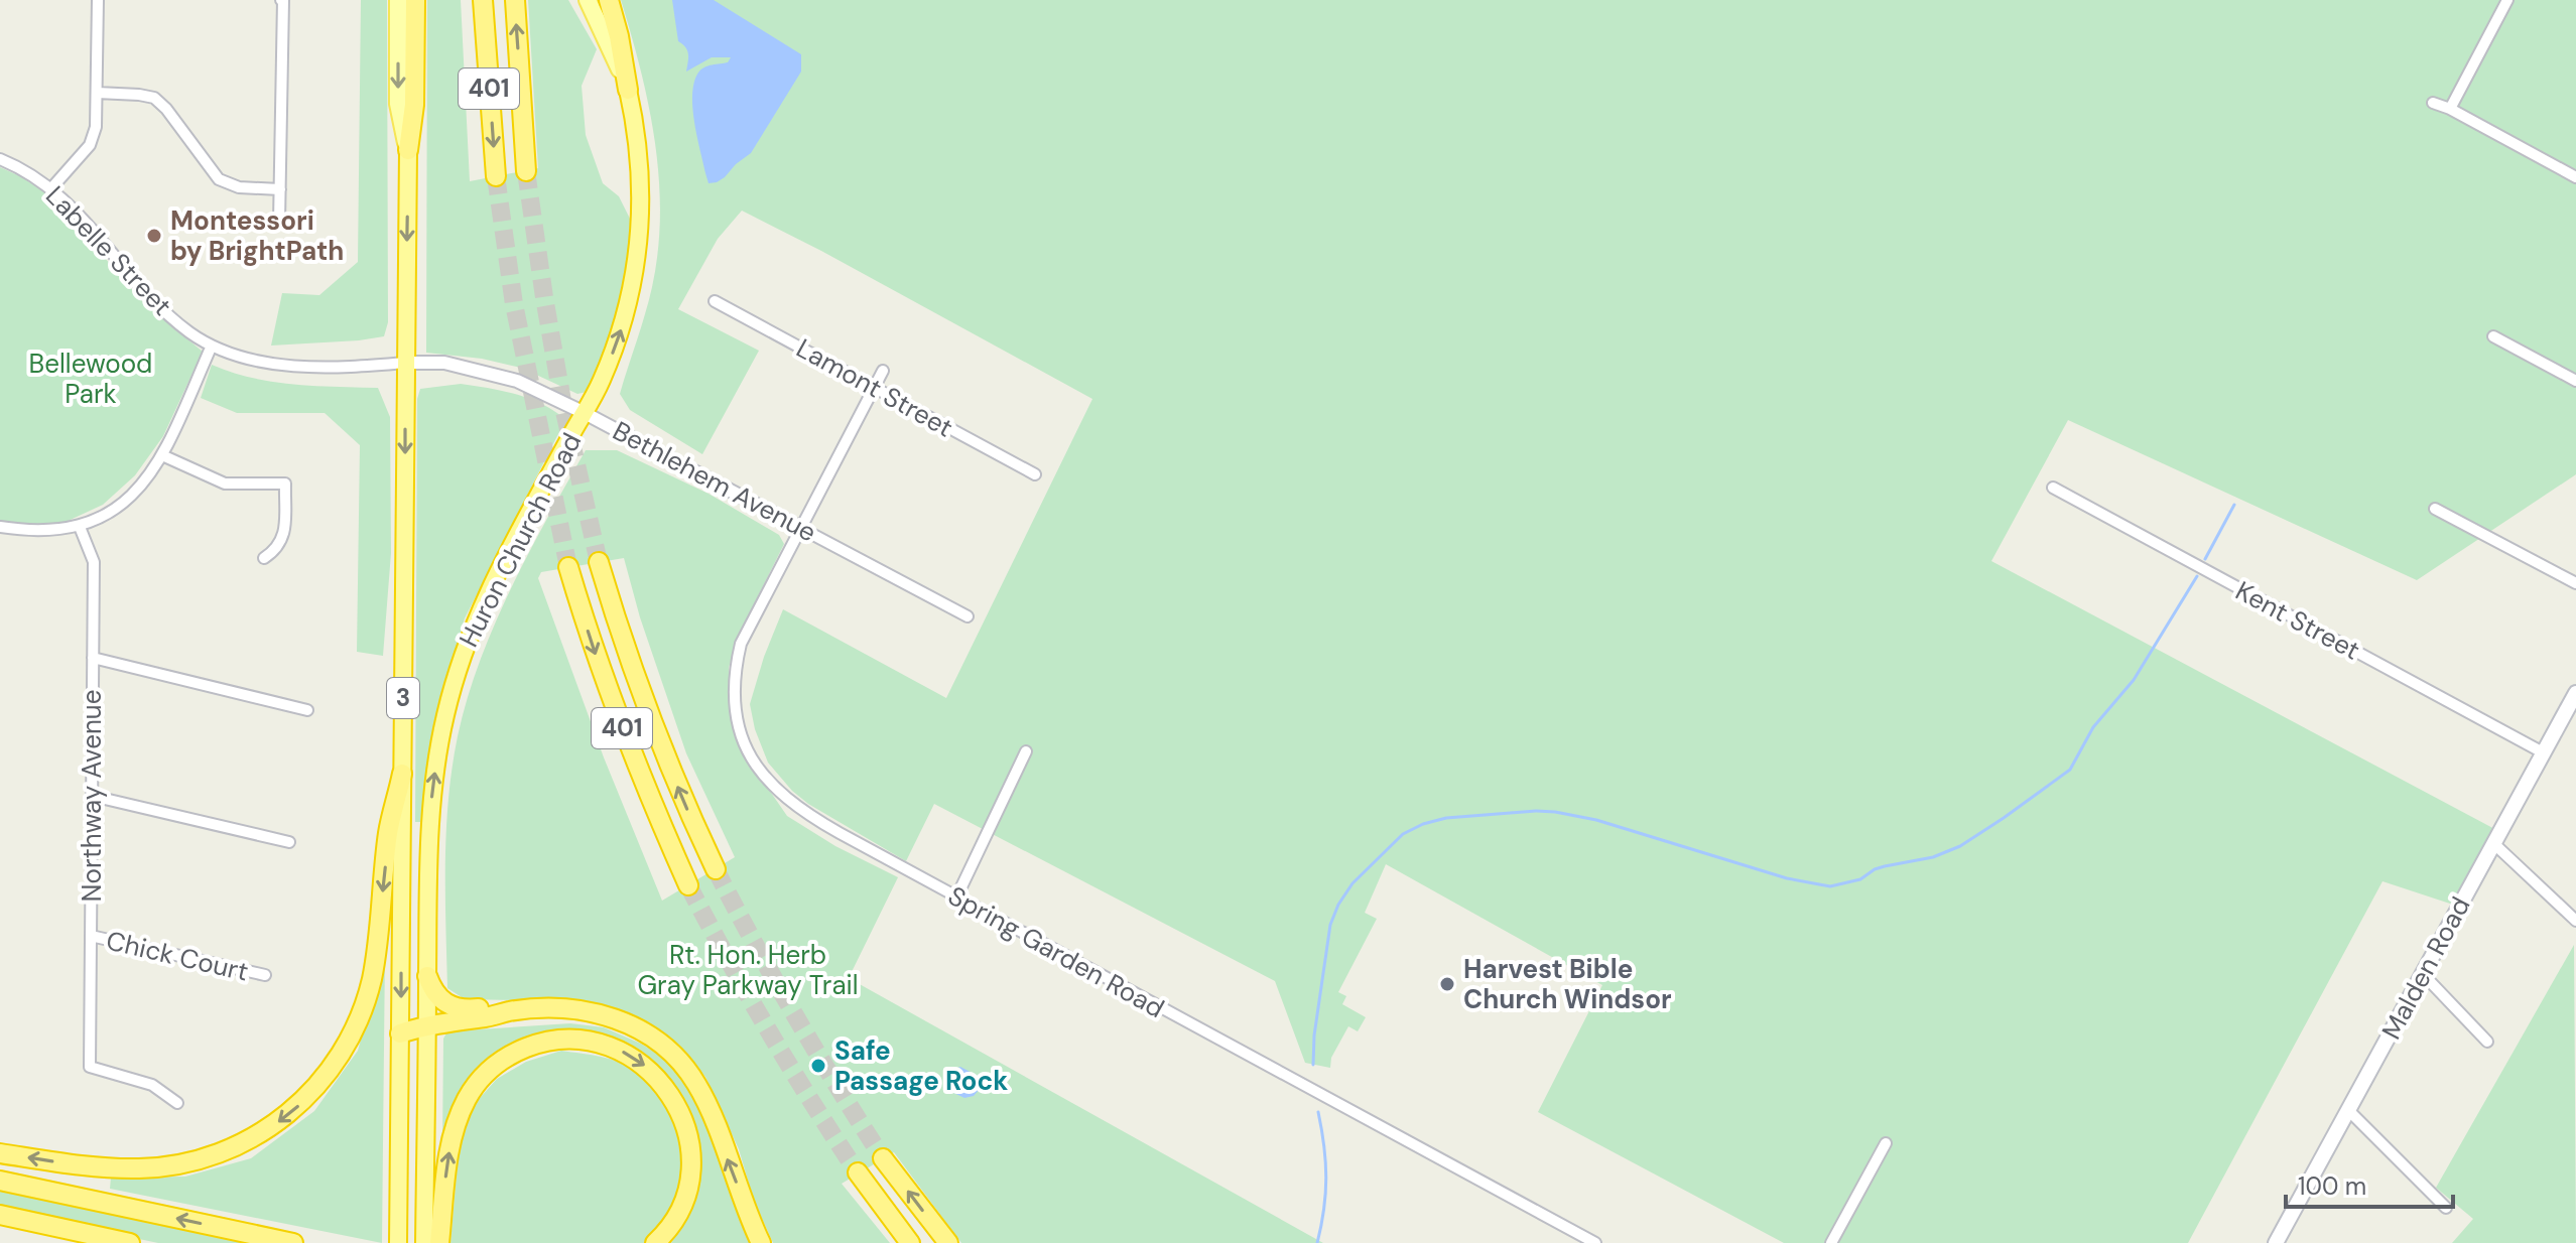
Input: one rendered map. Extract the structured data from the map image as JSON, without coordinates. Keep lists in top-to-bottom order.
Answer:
{
  "streets": {
    "highway": ["401", "Huron Church Road", "3"],
    "main road": ["Malden Road"],
    "street": [
      "Labelle Street",
      "Lamont Street",
      "Bethlehem Avenue",
      "Kent Street",
      "Northway Avenue",
      "Spring Garden Road",
      "Chick Court"
    ]
  },
  "crossings": [
    ["Labelle Street", "Bethlehem Avenue"],
    ["Labelle Street", "3"],
    ["Lamont Street", "Spring Garden Road"],
    ["Bethlehem Avenue", "Huron Church Road"],
    ["Bethlehem Avenue", "3"],
    ["Bethlehem Avenue", "Spring Garden Road"],
    ["Kent Street", "Malden Road"],
    ["Northway Avenue", "Chick Court"]
  ],
  "one_way": ["Huron Church Road"],
  "parks": ["Bellewood Park", "Rt. Hon. Herb Gray Parkway Trail"],
  "places": ["Montessori by BrightPath", "Harvest Bible Church Windsor", "Safe Passage Rock"],
  "scale_bar": "100 m"
}
